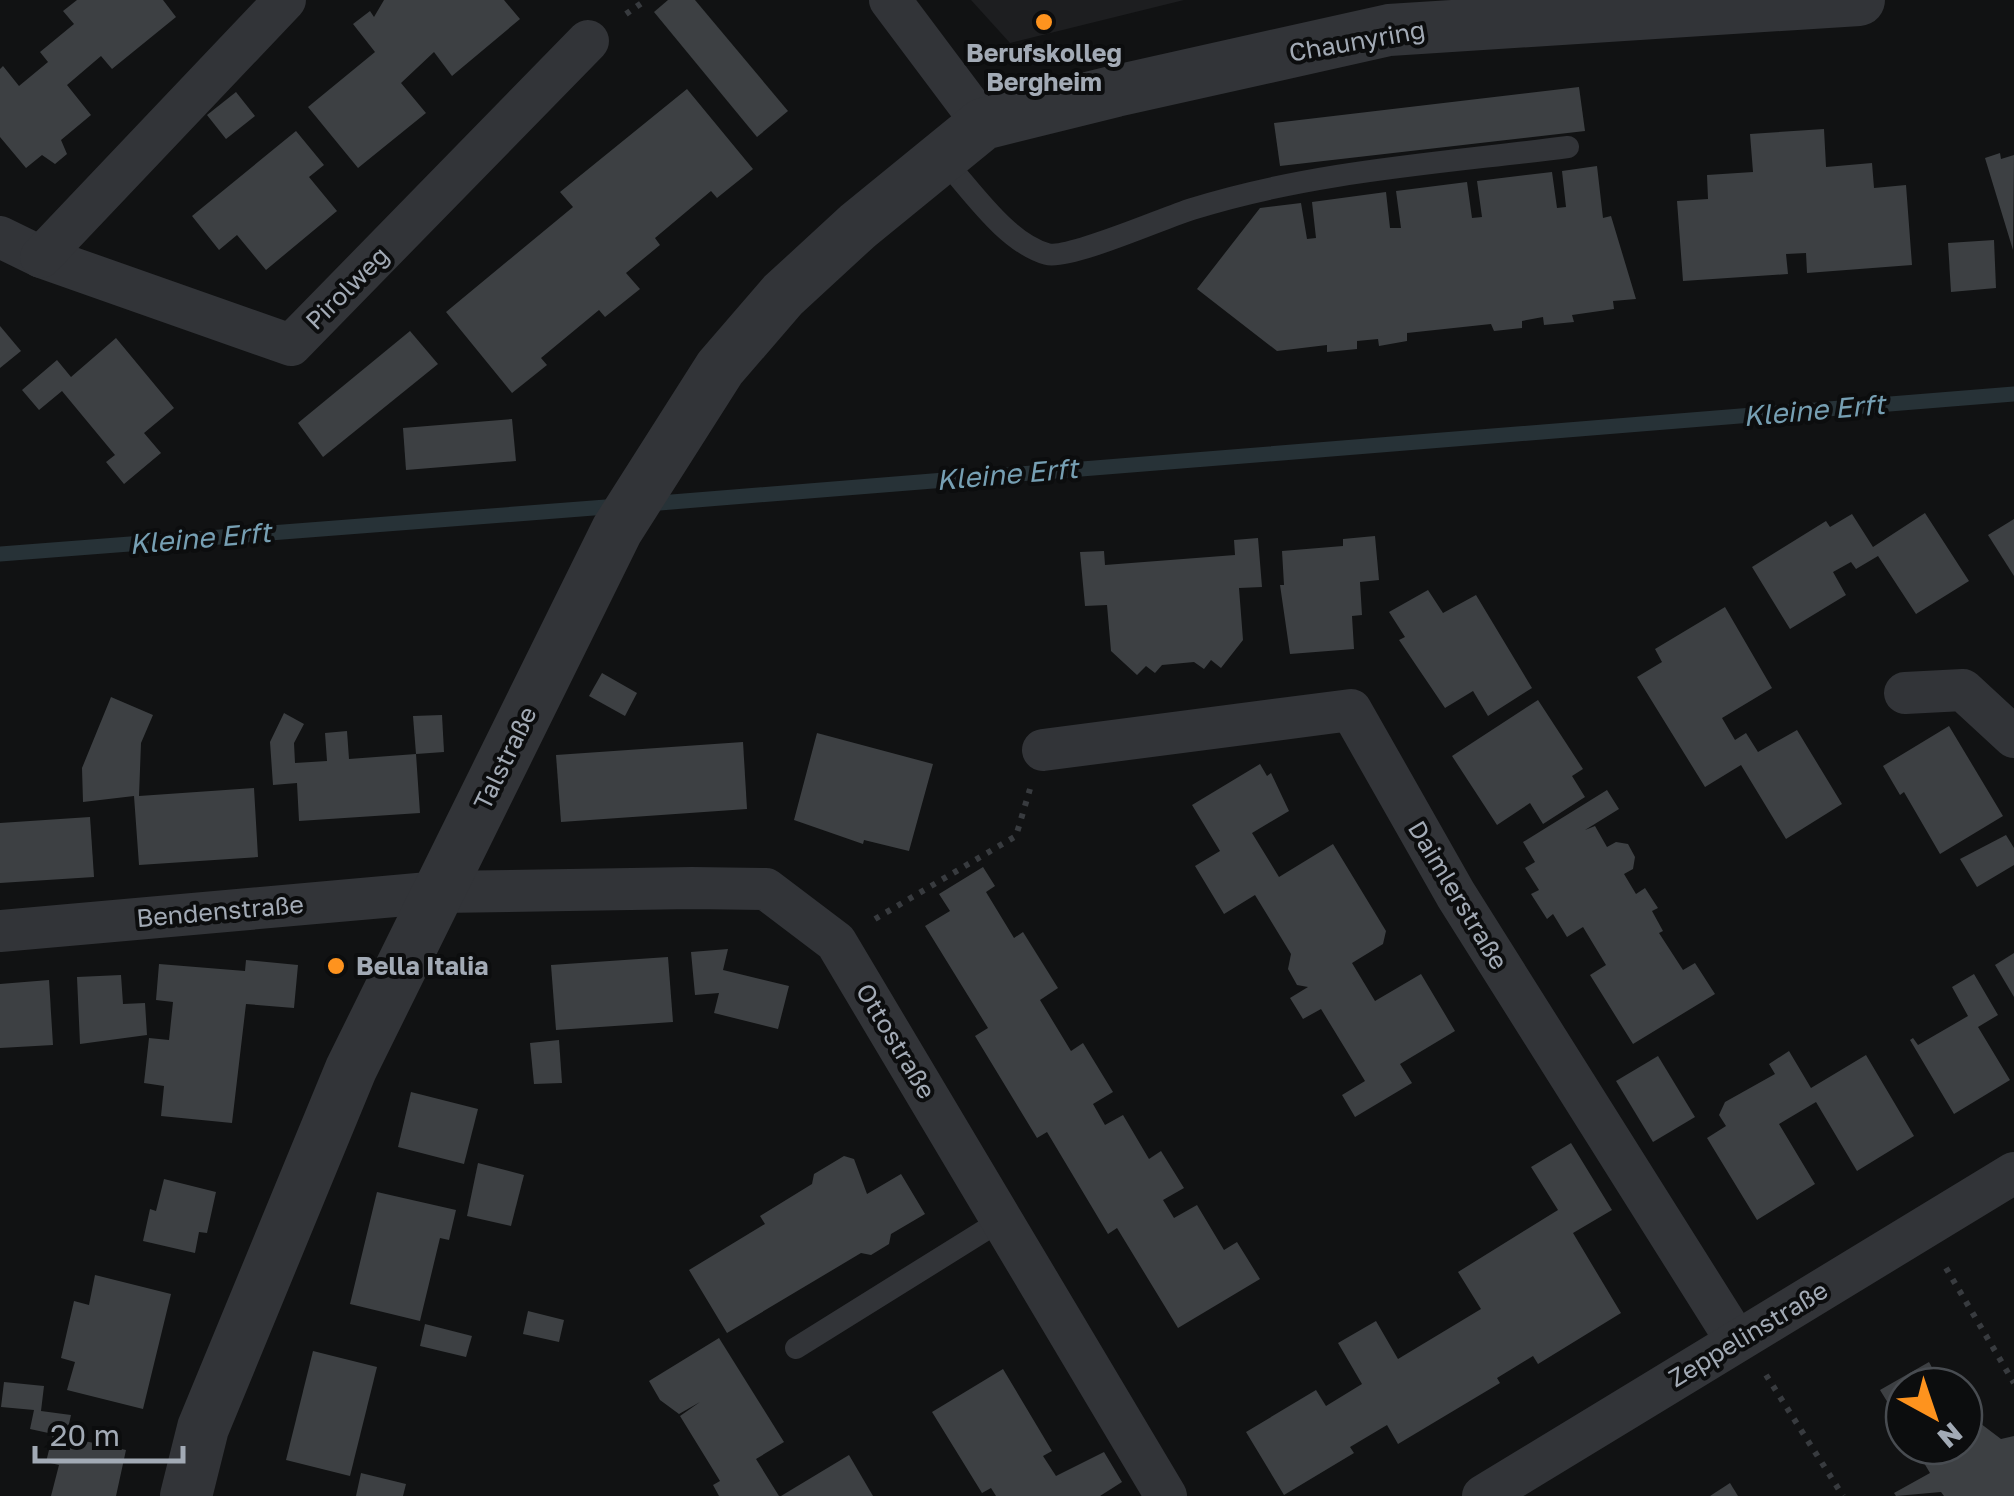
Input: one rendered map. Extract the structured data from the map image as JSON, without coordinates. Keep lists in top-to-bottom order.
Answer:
{
  "streets": {
    "street": [
      "Chaunyring",
      "Pirolweg",
      "Talstraße",
      "Daimlerstraße",
      "Bendenstraße",
      "Ottostraße",
      "Zeppelinstraße"
    ]
  },
  "crossings": [
    ["Chaunyring", "Talstraße"],
    ["Talstraße", "Bendenstraße"],
    ["Talstraße", "Ottostraße"],
    ["Daimlerstraße", "Zeppelinstraße"],
    ["Bendenstraße", "Ottostraße"]
  ],
  "water": ["Kleine Erft"],
  "places": ["Berufskolleg Bergheim", "Bella Italia"],
  "scale_bar": "20 m",
  "north": "bottom right"
}
